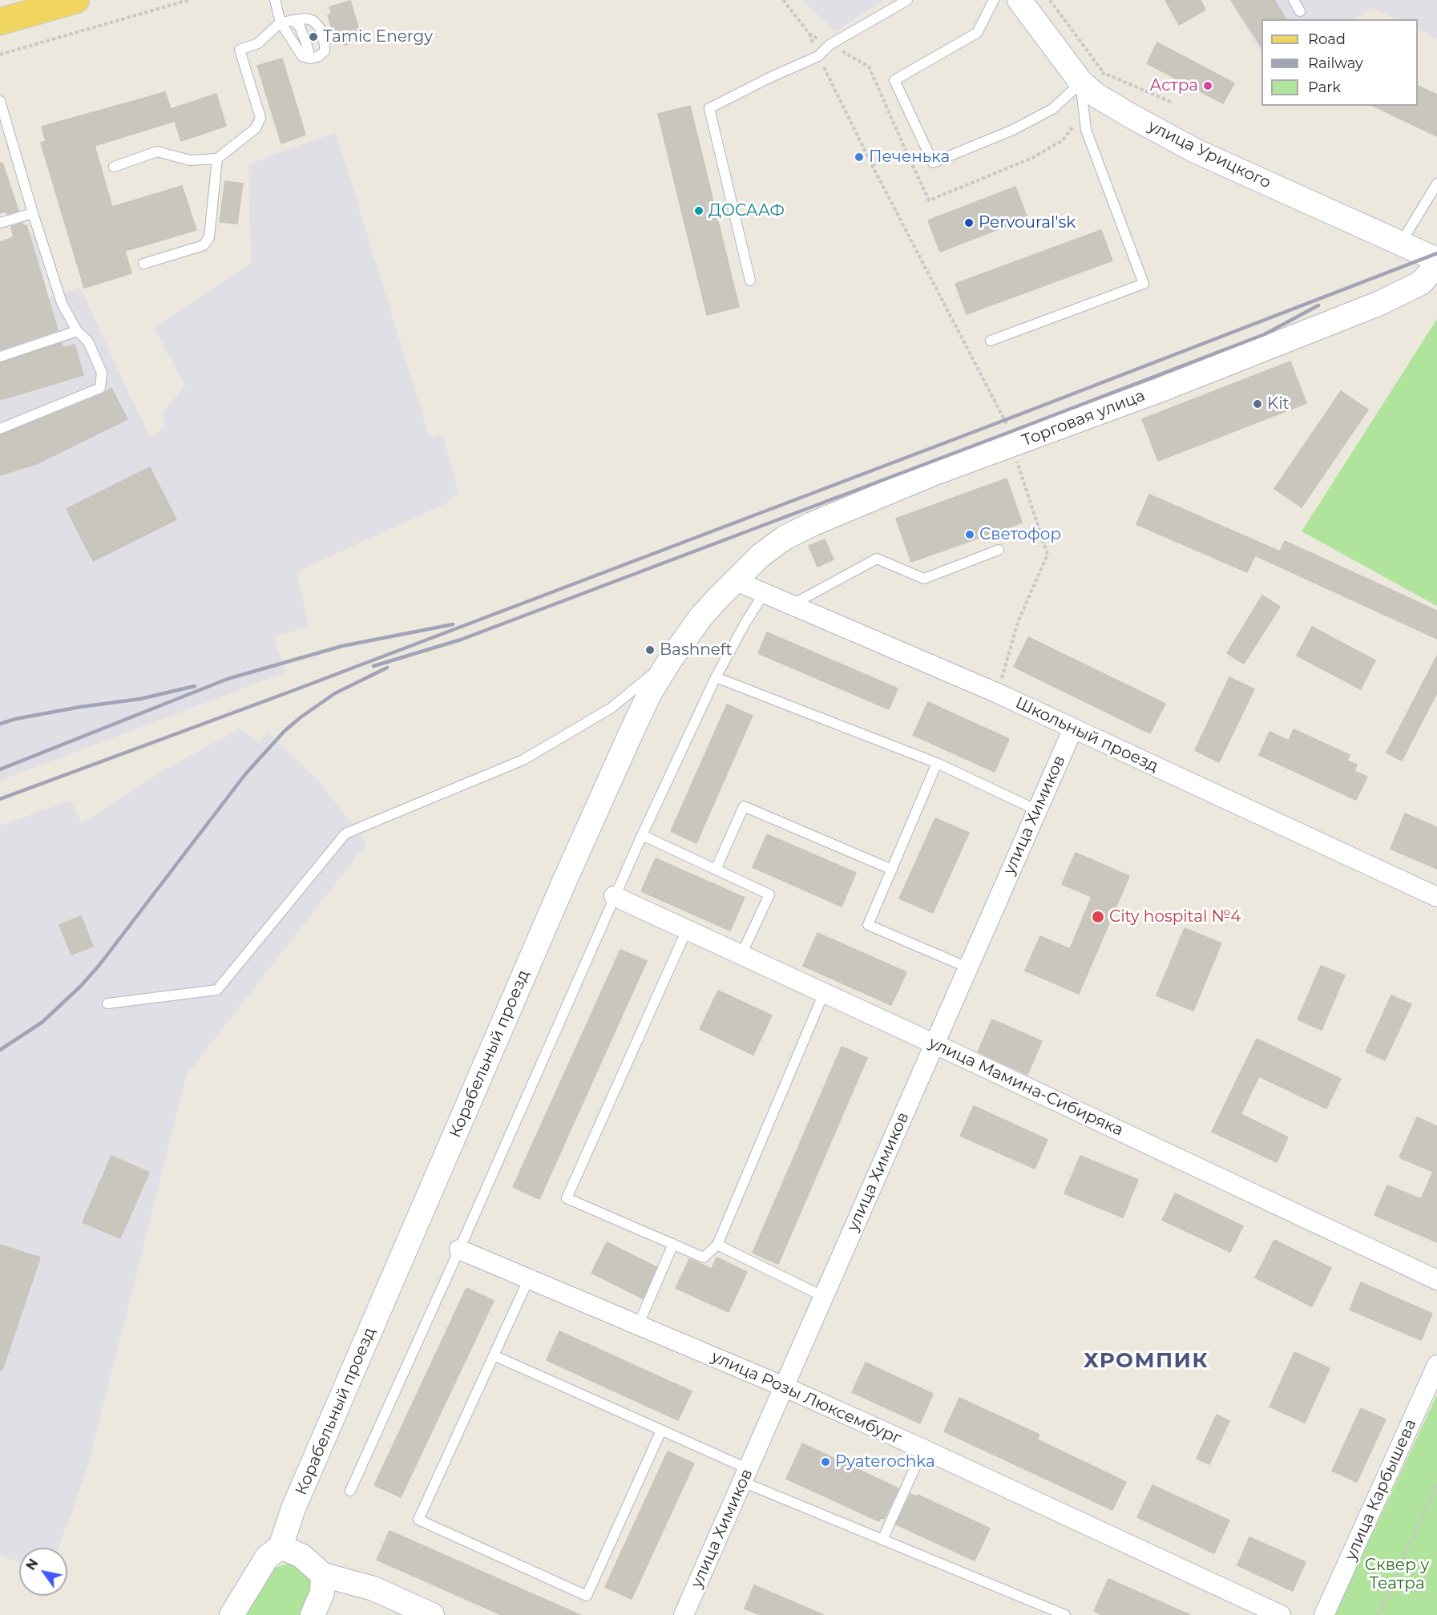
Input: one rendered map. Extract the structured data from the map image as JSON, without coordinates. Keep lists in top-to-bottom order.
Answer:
{
  "streets": {
    "street": [
      "улица Урицкого",
      "Торговая улица",
      "Школьный проезд",
      "улица Химиков",
      "Корабельный проезд",
      "улица Мамина-Сибиряка",
      "улица Розы Люксембург",
      "улица Карбышева"
    ]
  },
  "crossings": [
    ["Торговая улица", "Школьный проезд"],
    ["Торговая улица", "Корабельный проезд"],
    ["Школьный проезд", "улица Химиков"],
    ["Школьный проезд", "Корабельный проезд"],
    ["улица Химиков", "улица Мамина-Сибиряка"],
    ["улица Химиков", "улица Розы Люксембург"]
  ],
  "districts": ["ХРОМПИК"],
  "parks": ["Сквер у Театра"],
  "places": [
    "Tamic Energy",
    "Астра",
    "Печенька",
    "ДОСААФ",
    "Pervoural'sk",
    "Kit",
    "Светофор",
    "Bashneft",
    "City hospital №4",
    "Pyaterochka"
  ],
  "legend": ["Road", "Railway", "Park"],
  "north": "top left"
}
